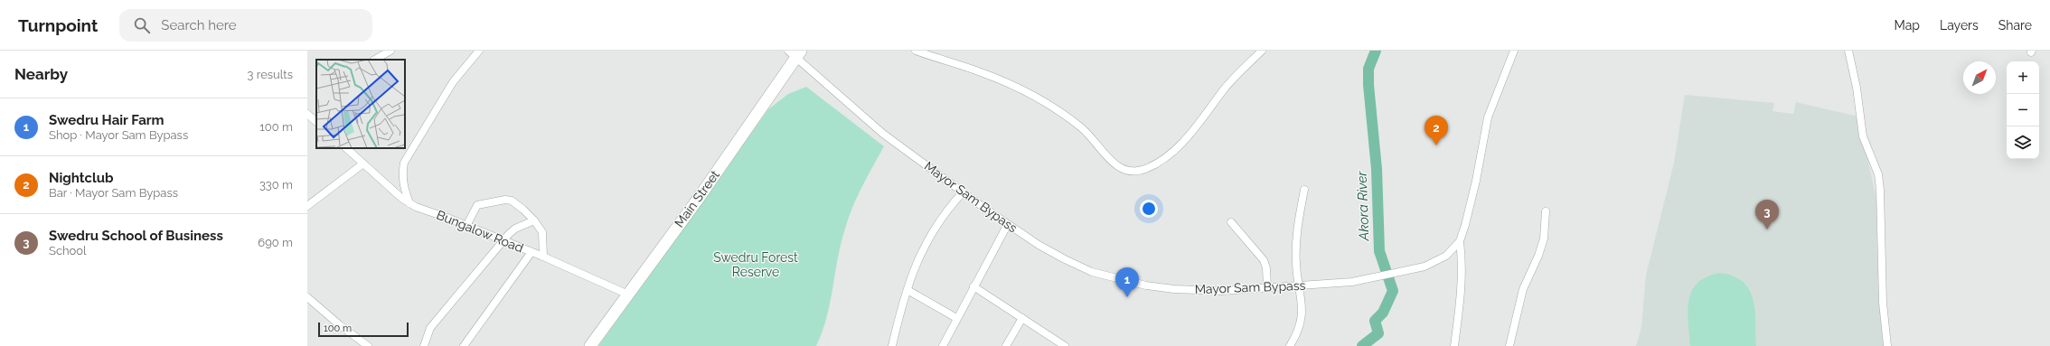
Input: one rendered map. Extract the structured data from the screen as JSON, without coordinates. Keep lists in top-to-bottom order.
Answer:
{
  "streets": {
    "main road": ["Main Street"],
    "street": ["Mayor Sam Bypass", "Bungalow Road"]
  },
  "crossings": [
    ["Mayor Sam Bypass", "Main Street"],
    ["Main Street", "Bungalow Road"]
  ],
  "water": ["Akora River"],
  "parks": ["Swedru Forest Reserve"],
  "scale_bar": "100 m",
  "north": "top right",
  "page": {
    "header": "Turnpoint",
    "search": "Search here",
    "nav": ["Map", "Layers", "Share"],
    "heading": ["Nearby", "3 results"],
    "map_buttons": ["+", "−"],
    "list": [
      {
        "mark": "1",
        "name": "Swedru Hair Farm",
        "note": "Shop · Mayor Sam Bypass",
        "value": "100 m"
      },
      {
        "mark": "2",
        "name": "Nightclub",
        "note": "Bar · Mayor Sam Bypass",
        "value": "330 m"
      },
      {
        "mark": "3",
        "name": "Swedru School of Business",
        "note": "School",
        "value": "690 m"
      }
    ],
    "pins": ["2", "3", "1"],
    "scale": "100 m"
  }
}
